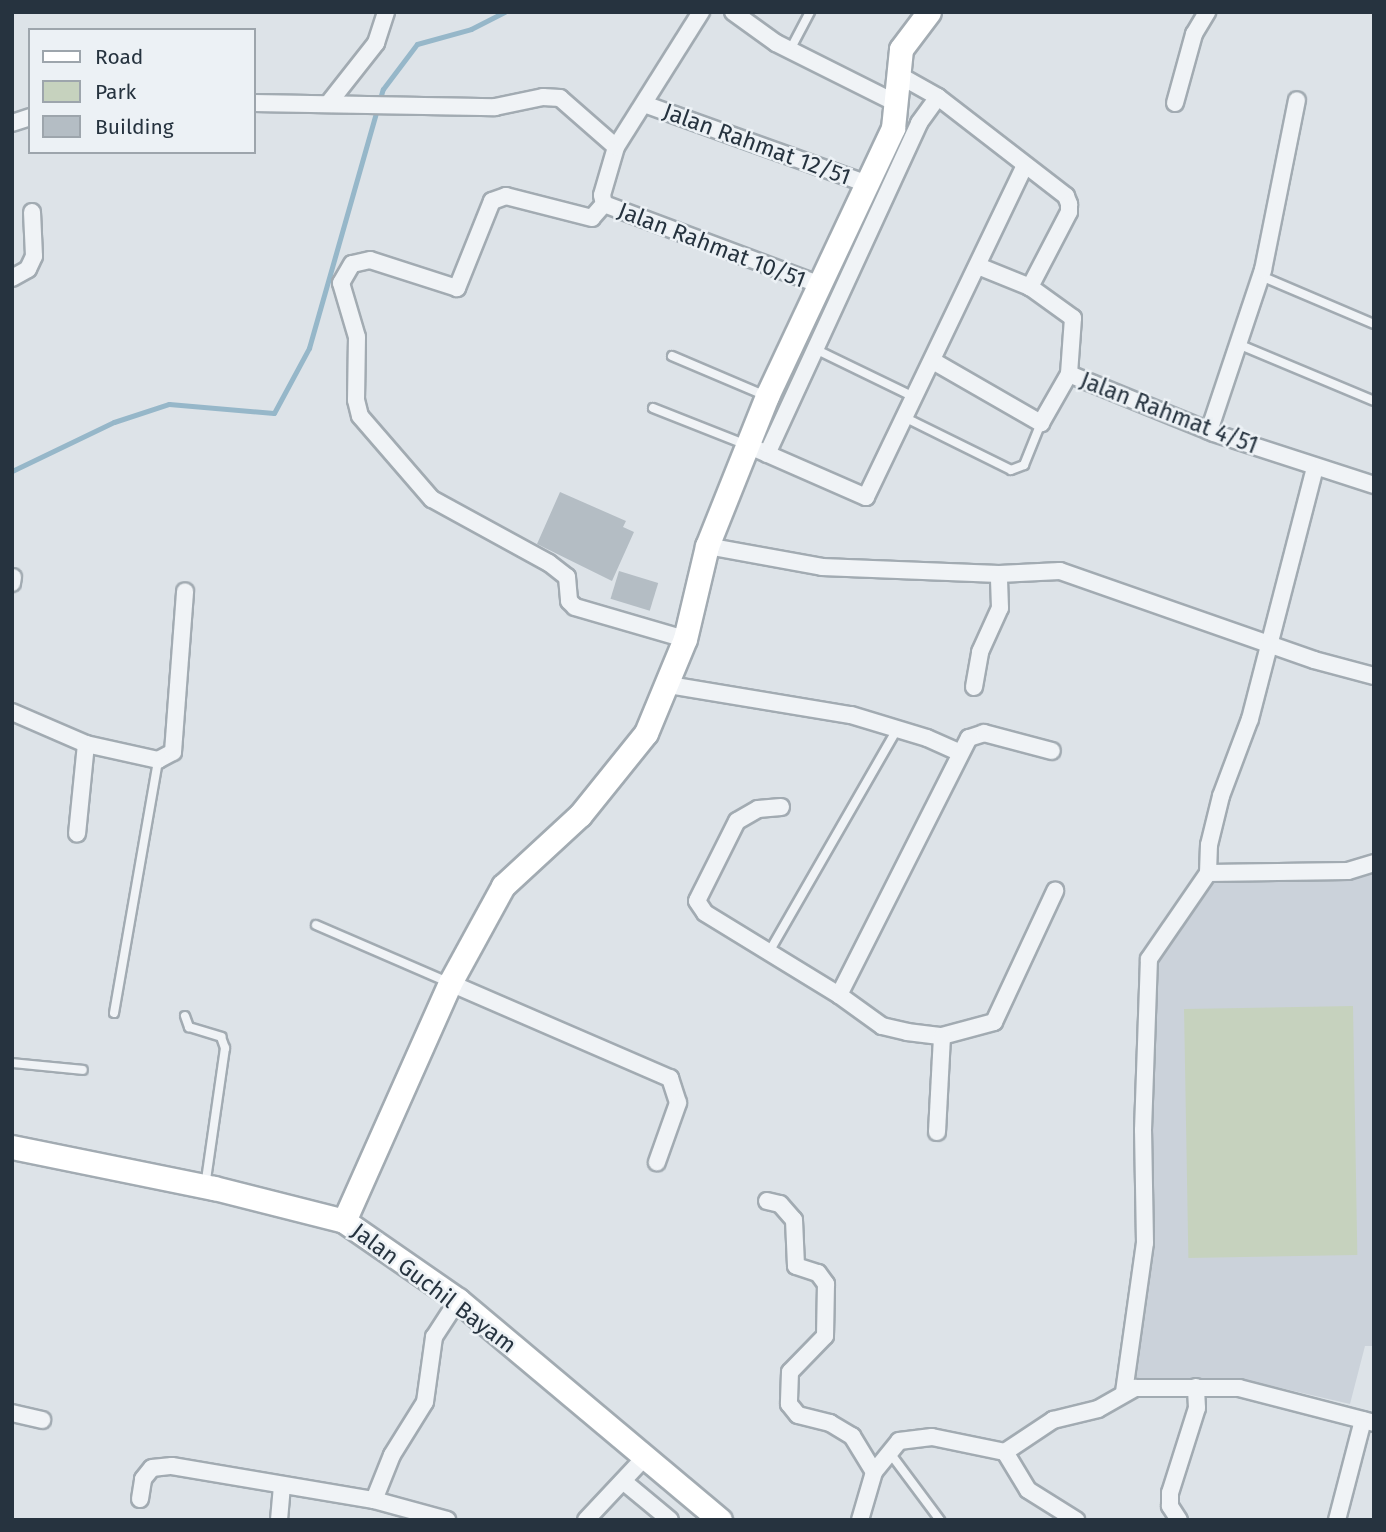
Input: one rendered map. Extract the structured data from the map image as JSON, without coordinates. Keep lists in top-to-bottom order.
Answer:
{
  "streets": {
    "street": [
      "Jalan Rahmat 12/51",
      "Jalan Rahmat 10/51",
      "Jalan Rahmat 4/51",
      "Jalan Guchil Bayam"
    ]
  },
  "legend": ["Road", "Park", "Building"]
}
